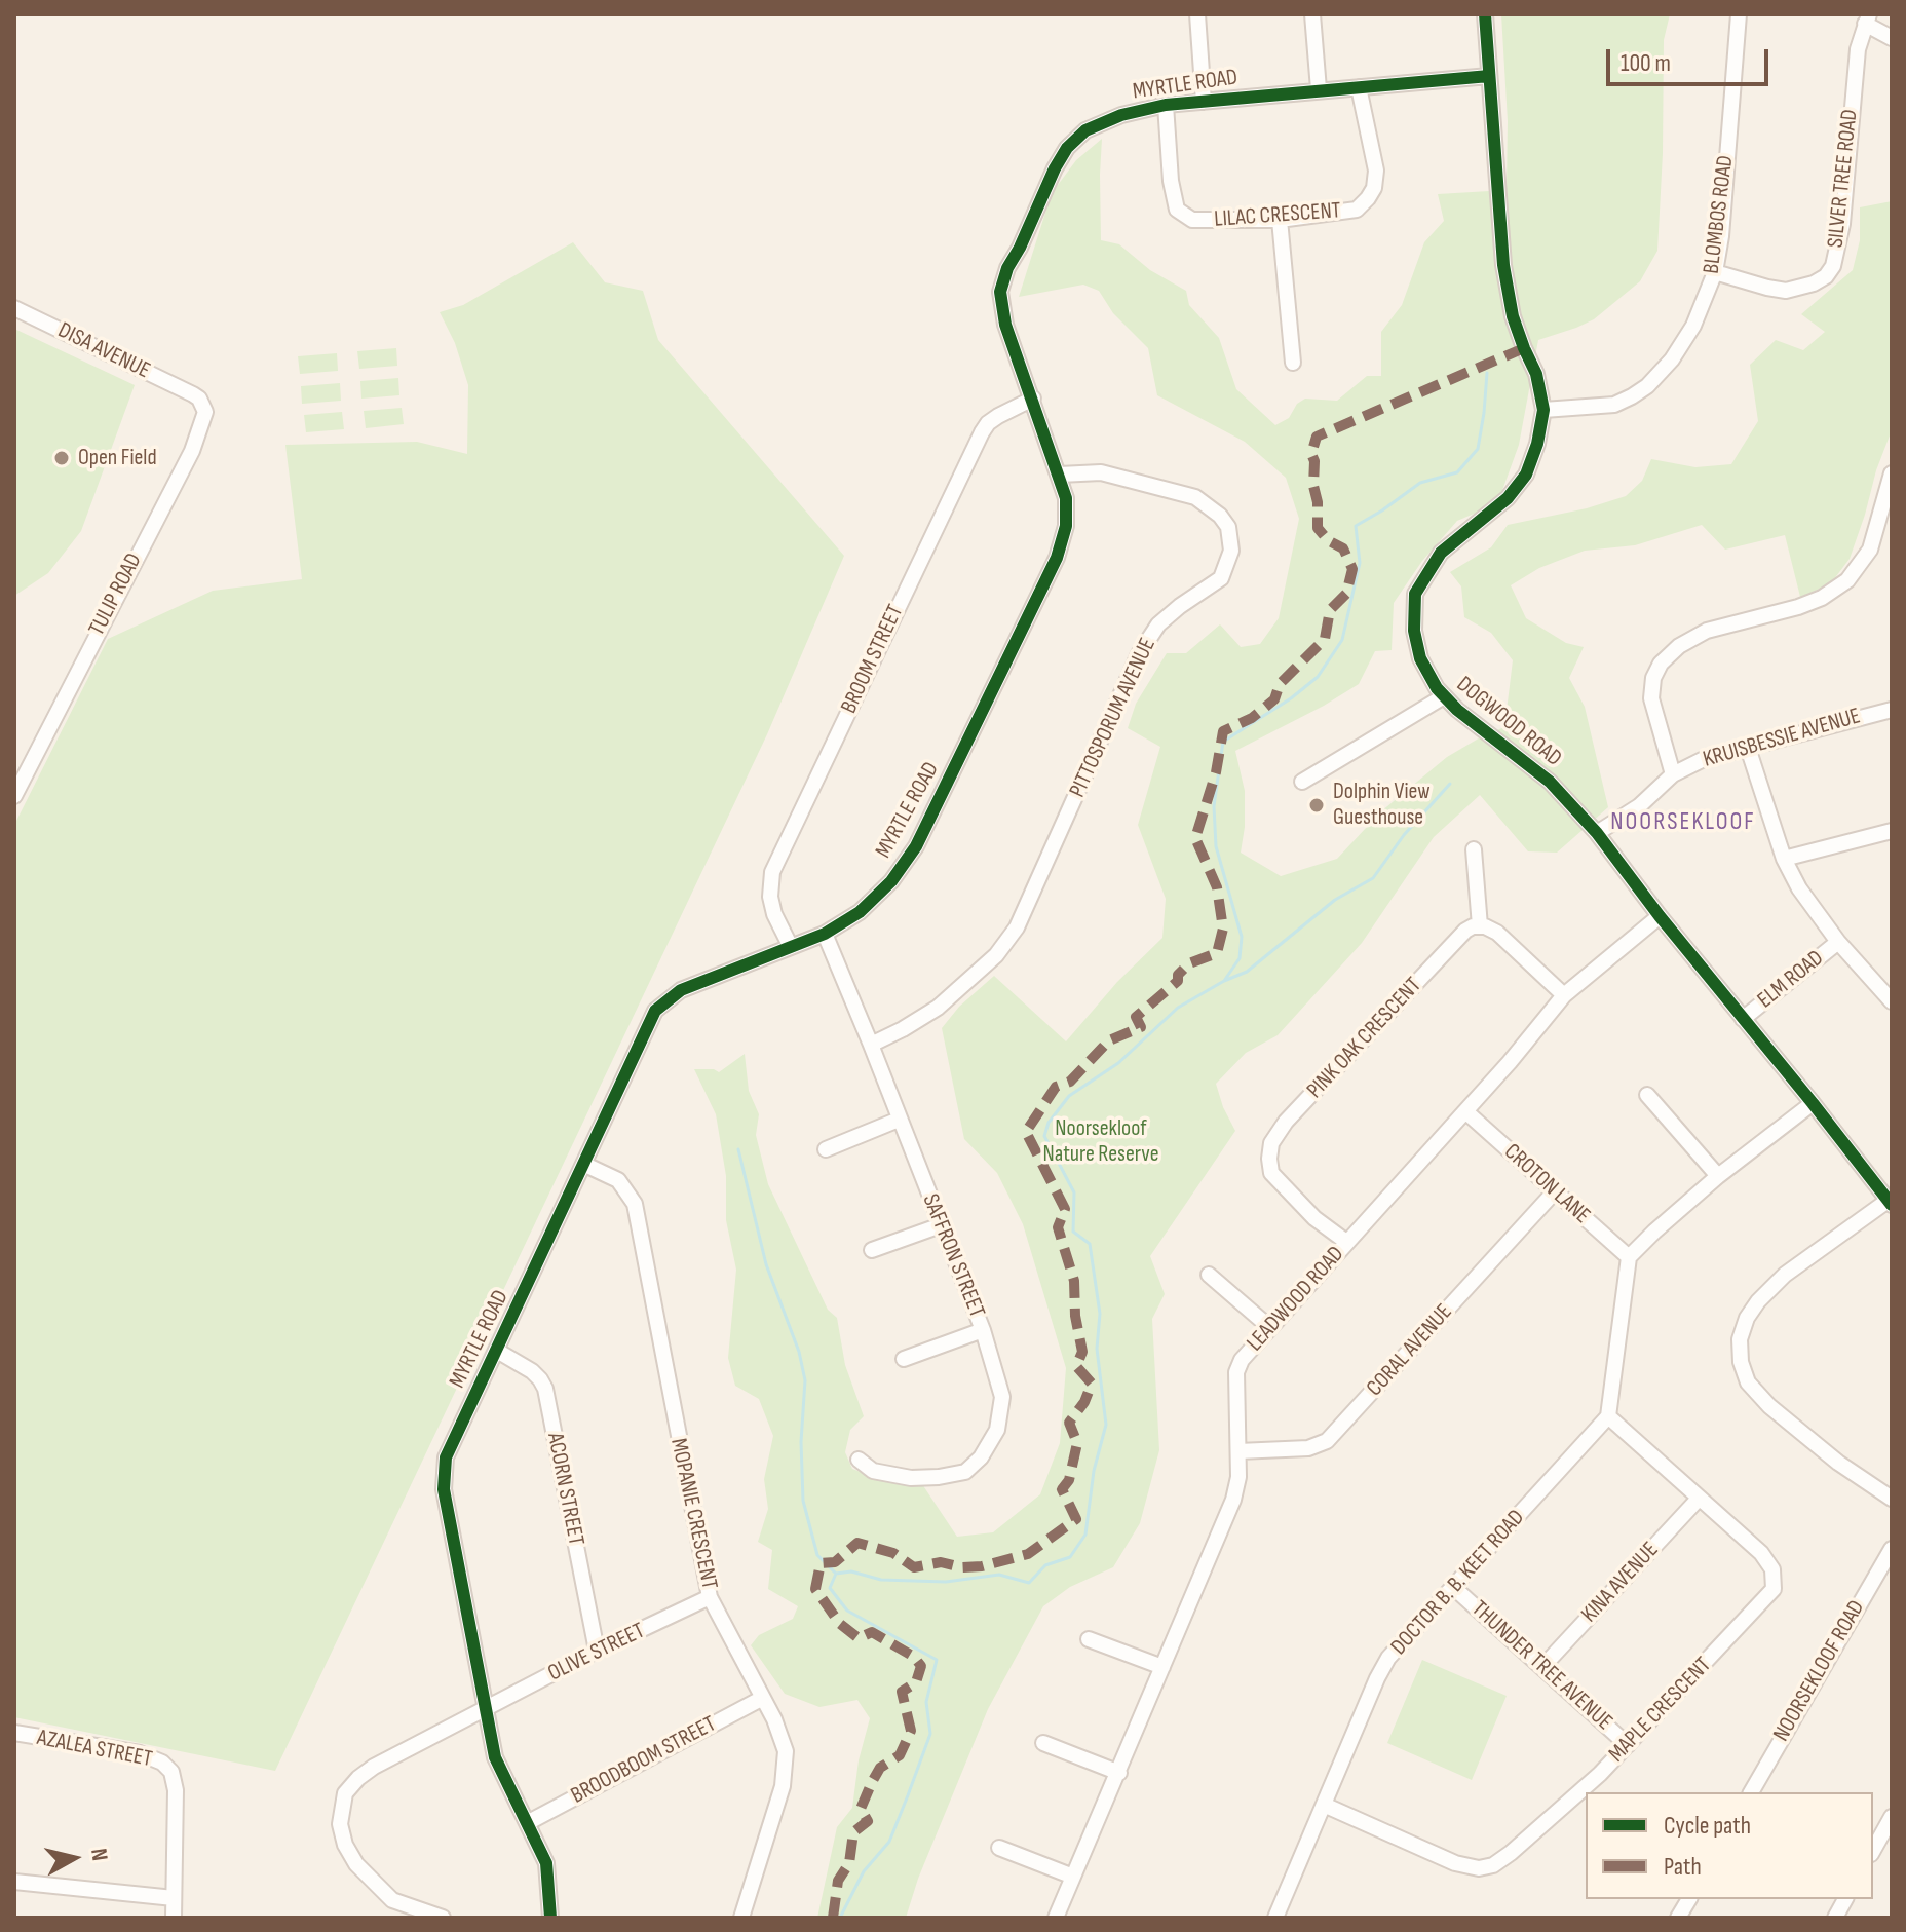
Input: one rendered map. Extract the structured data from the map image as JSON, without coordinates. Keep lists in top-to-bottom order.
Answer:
{
  "streets": {
    "street": [
      "MYRTLE ROAD",
      "SILVER TREE ROAD",
      "BLOMBOS ROAD",
      "LILAC CRESCENT",
      "DISA AVENUE",
      "TULIP ROAD",
      "BROOM STREET",
      "PITTOSPORUM AVENUE",
      "DOGWOOD ROAD",
      "KRUISBESSIE AVENUE",
      "ELM ROAD",
      "PINK OAK CRESCENT",
      "CROTON LANE",
      "SAFFRON STREET",
      "LEADWOOD ROAD",
      "CORAL AVENUE",
      "ACORN STREET",
      "MOPANIE CRESCENT",
      "DOCTOR B. B. KEET ROAD",
      "KINA AVENUE",
      "OLIVE STREET",
      "THUNDER TREE AVENUE",
      "NOORSEKLOOF ROAD",
      "MAPLE CRESCENT",
      "AZALEA STREET",
      "BROODBOOM STREET"
    ]
  },
  "crossings": [
    ["MYRTLE ROAD", "LILAC CRESCENT"],
    ["MYRTLE ROAD", "BROOM STREET"],
    ["MYRTLE ROAD", "PITTOSPORUM AVENUE"],
    ["MYRTLE ROAD", "DOGWOOD ROAD"],
    ["MYRTLE ROAD", "SAFFRON STREET"],
    ["MYRTLE ROAD", "ACORN STREET"],
    ["MYRTLE ROAD", "MOPANIE CRESCENT"],
    ["MYRTLE ROAD", "OLIVE STREET"],
    ["MYRTLE ROAD", "BROODBOOM STREET"],
    ["SILVER TREE ROAD", "BLOMBOS ROAD"],
    ["BLOMBOS ROAD", "DOGWOOD ROAD"],
    ["DISA AVENUE", "TULIP ROAD"],
    ["PITTOSPORUM AVENUE", "SAFFRON STREET"],
    ["DOGWOOD ROAD", "KRUISBESSIE AVENUE"],
    ["DOGWOOD ROAD", "ELM ROAD"],
    ["DOGWOOD ROAD", "LEADWOOD ROAD"],
    ["PINK OAK CRESCENT", "LEADWOOD ROAD"],
    ["CROTON LANE", "LEADWOOD ROAD"],
    ["CROTON LANE", "CORAL AVENUE"],
    ["LEADWOOD ROAD", "CORAL AVENUE"],
    ["ACORN STREET", "OLIVE STREET"],
    ["MOPANIE CRESCENT", "OLIVE STREET"],
    ["MOPANIE CRESCENT", "BROODBOOM STREET"],
    ["DOCTOR B. B. KEET ROAD", "THUNDER TREE AVENUE"],
    ["DOCTOR B. B. KEET ROAD", "MAPLE CRESCENT"],
    ["KINA AVENUE", "THUNDER TREE AVENUE"],
    ["KINA AVENUE", "MAPLE CRESCENT"],
    ["THUNDER TREE AVENUE", "MAPLE CRESCENT"]
  ],
  "districts": ["NOORSEKLOOF"],
  "parks": ["Noorsekloof Nature Reserve"],
  "places": ["Open Field", "Dolphin View Guesthouse"],
  "legend": ["Cycle path", "Path"],
  "scale_bar": "100 m",
  "north": "right"
}
